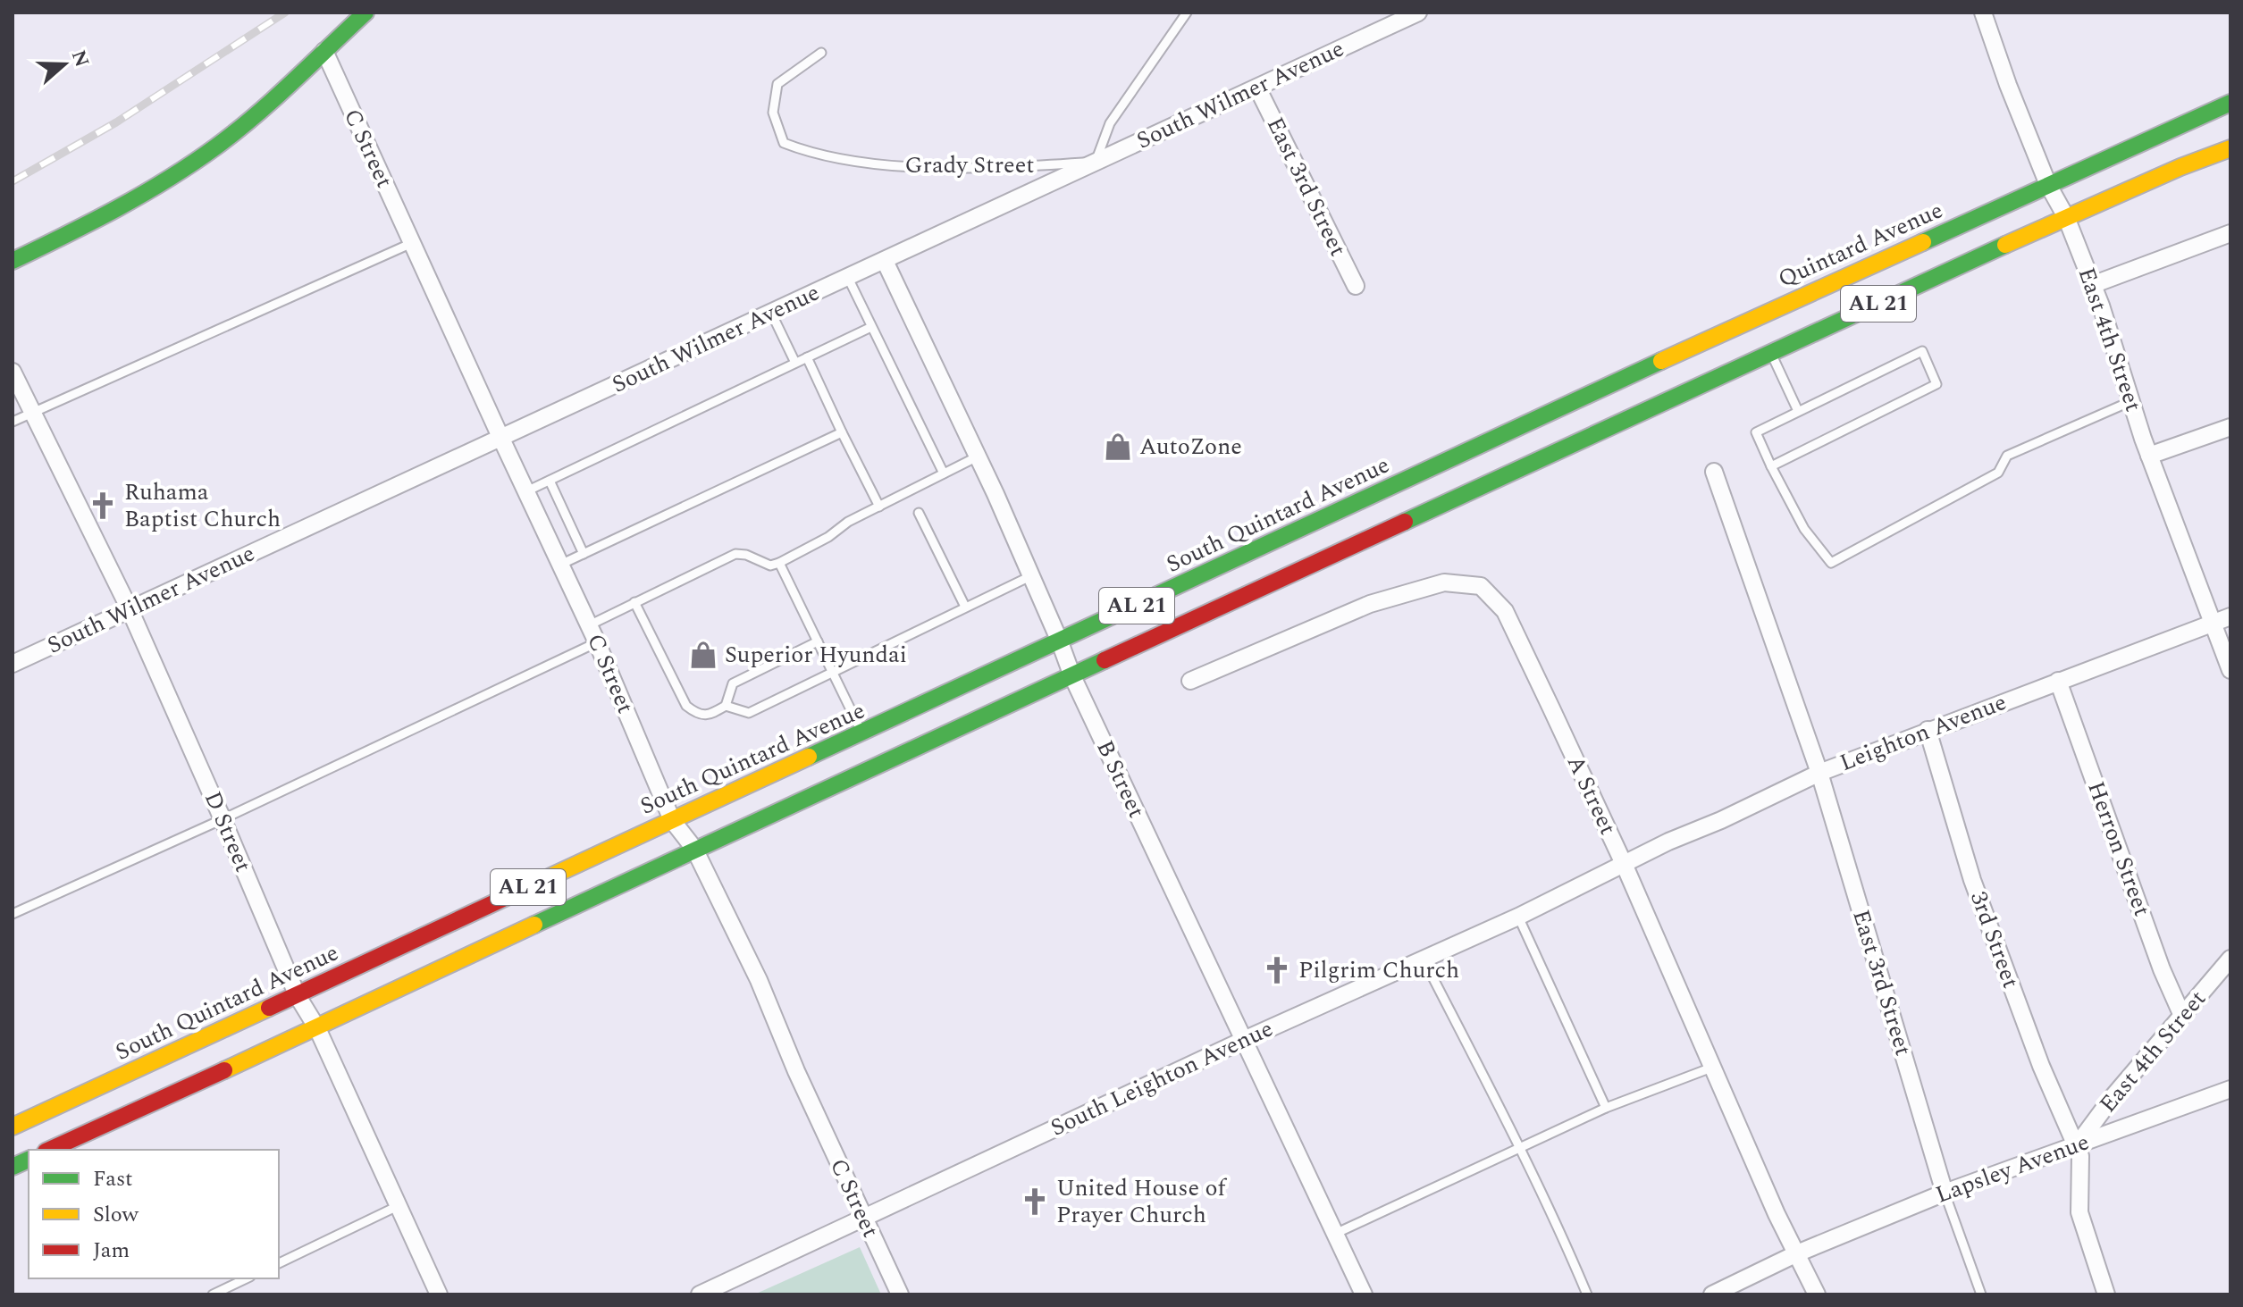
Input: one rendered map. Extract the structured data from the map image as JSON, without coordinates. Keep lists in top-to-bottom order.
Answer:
{
  "streets": {
    "main road": ["Quintard Avenue", "AL 21", "South Quintard Avenue"],
    "street": [
      "South Wilmer Avenue",
      "C Street",
      "East 3rd Street",
      "East 4th Street",
      "Leighton Avenue",
      "B Street",
      "A Street",
      "D Street",
      "Herron Street",
      "3rd Street",
      "South Leighton Avenue",
      "Lapsley Avenue"
    ],
    "lane": ["Grady Street"]
  },
  "crossings": [
    ["South Wilmer Avenue", "C Street"],
    ["South Wilmer Avenue", "Grady Street"],
    ["South Wilmer Avenue", "East 3rd Street"],
    ["South Wilmer Avenue", "B Street"],
    ["South Wilmer Avenue", "D Street"],
    ["C Street", "AL 21"],
    ["C Street", "South Quintard Avenue"],
    ["C Street", "South Leighton Avenue"],
    ["East 3rd Street", "Leighton Avenue"],
    ["East 3rd Street", "Lapsley Avenue"],
    ["Quintard Avenue", "East 4th Street"],
    ["Quintard Avenue", "South Quintard Avenue"],
    ["AL 21", "East 4th Street"],
    ["AL 21", "B Street"],
    ["AL 21", "D Street"],
    ["East 4th Street", "Leighton Avenue"],
    ["East 4th Street", "Herron Street"],
    ["East 4th Street", "3rd Street"],
    ["East 4th Street", "Lapsley Avenue"],
    ["South Quintard Avenue", "B Street"],
    ["South Quintard Avenue", "D Street"],
    ["Leighton Avenue", "A Street"],
    ["Leighton Avenue", "Herron Street"],
    ["Leighton Avenue", "3rd Street"],
    ["Leighton Avenue", "South Leighton Avenue"],
    ["B Street", "South Leighton Avenue"],
    ["A Street", "South Leighton Avenue"],
    ["A Street", "Lapsley Avenue"],
    ["3rd Street", "Lapsley Avenue"]
  ],
  "places": {
    "shop": ["AutoZone", "Superior Hyundai"],
    "church": ["Ruhama Baptist Church", "Pilgrim Church", "United House of Prayer Church"]
  },
  "legend": ["Fast", "Slow", "Jam"],
  "north": "right"
}
